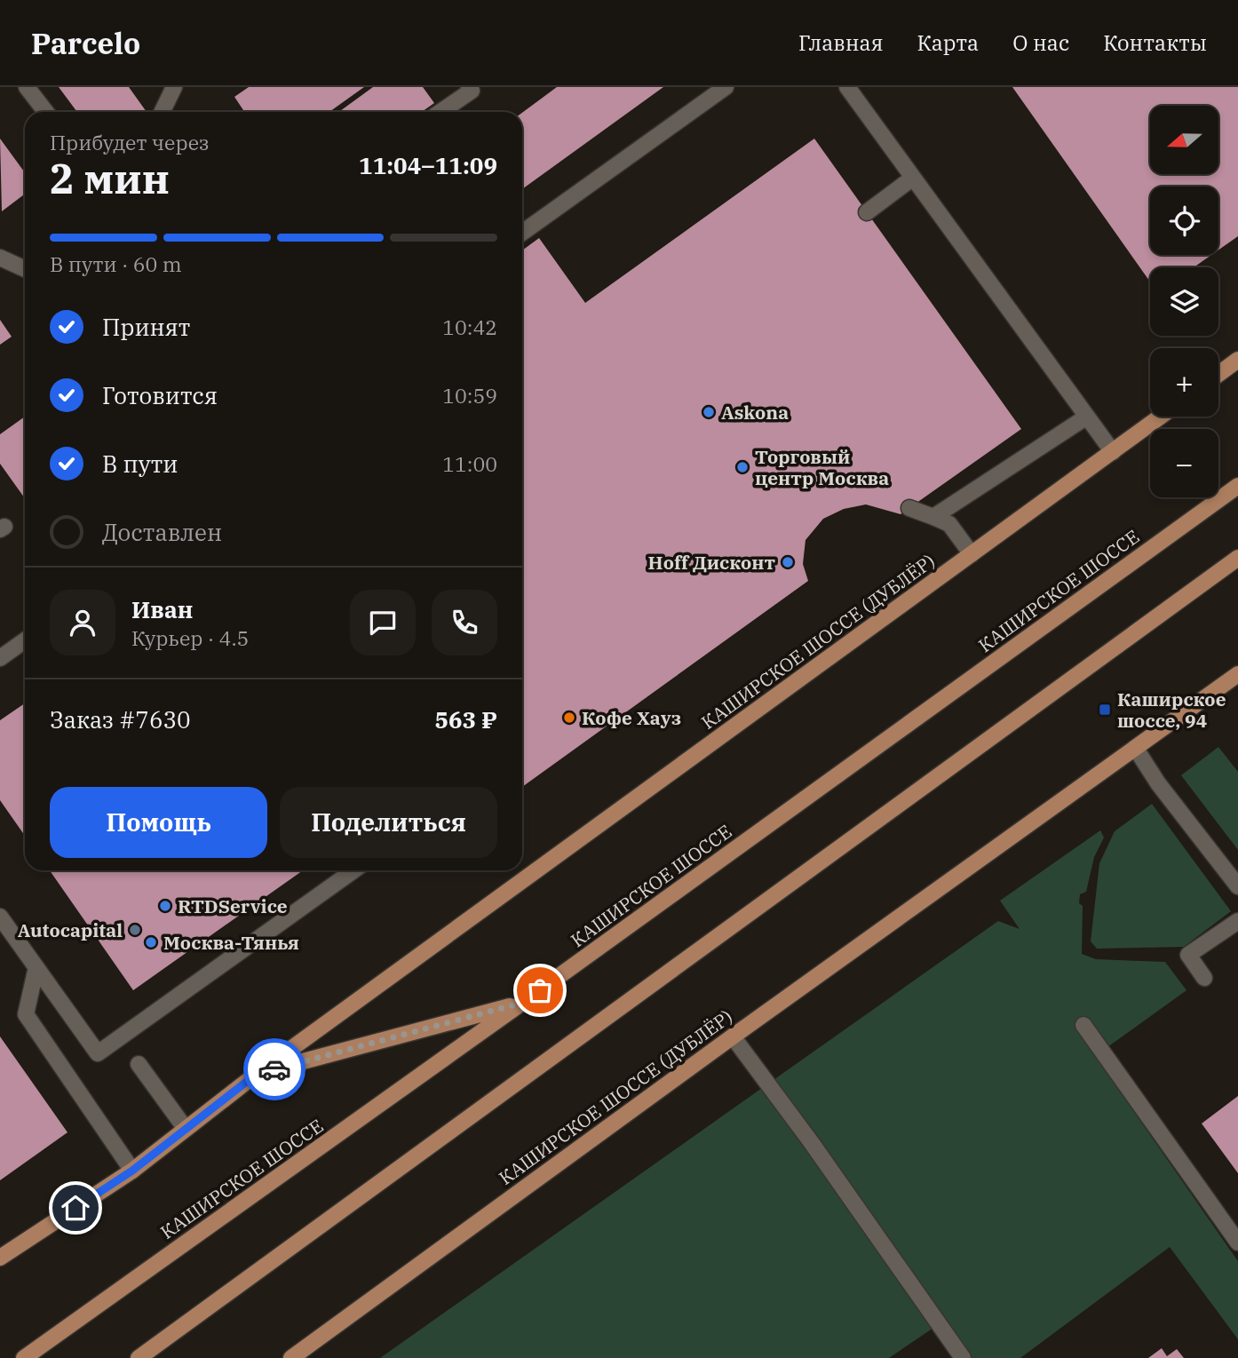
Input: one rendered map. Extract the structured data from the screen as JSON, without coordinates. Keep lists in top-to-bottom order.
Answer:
{
  "streets": {
    "main road": ["КАШИРСКОЕ ШОССЕ", "КАШИРСКОЕ ШОССЕ (ДУБЛЁР)"]
  },
  "places": {
    "other": [
      "Askona",
      "Торговый центр Москва",
      "Hoff Дисконт",
      "Кофе Хауз",
      "RTDService",
      "Autocapital",
      "Москва-Тянья"
    ],
    "transit": ["Каширское шоссе, 94"]
  },
  "north": "left",
  "page": {
    "header": "Parcelo",
    "nav": [
      "Главная",
      "Карта",
      "О нас",
      "Контакты"
    ],
    "map_buttons": ["+", "−"],
    "heading": ["2 мин", "Прибудет через", "11:04–11:09"],
    "panel": [
      "Иван",
      "Курьер · 4.5",
      "Заказ #7630",
      "563 ₽"
    ],
    "bar": "В пути · 60 m",
    "list": [
      ["Принят", "10:42"],
      ["Готовится", "10:59"],
      ["В пути", "11:00"],
      "Доставлен"
    ],
    "buttons": ["Помощь", "Поделиться"]
  }
}
